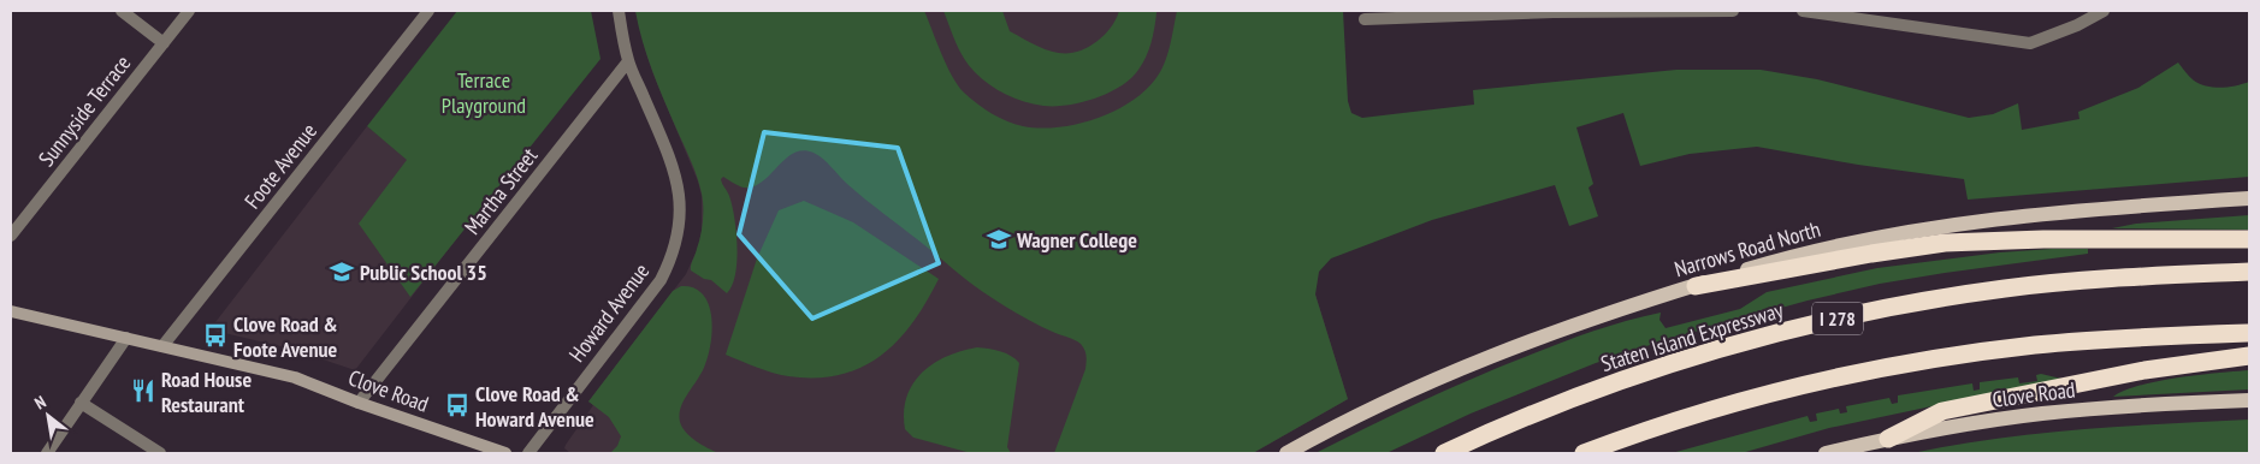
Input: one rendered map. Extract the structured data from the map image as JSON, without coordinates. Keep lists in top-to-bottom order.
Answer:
{
  "streets": {
    "highway": ["I 278", "Staten Island Expressway"],
    "main road": ["Narrows Road North", "Clove Road"],
    "street": [
      "Sunnyside Terrace",
      "Foote Avenue",
      "Martha Street",
      "Howard Avenue"
    ]
  },
  "crossings": [
    ["Foote Avenue", "Clove Road"],
    ["Martha Street", "Howard Avenue"],
    ["Martha Street", "Clove Road"]
  ],
  "parks": ["Terrace Playground"],
  "places": {
    "school or university": ["Wagner College", "Public School 35"],
    "bus stop": ["Clove Road & Foote Avenue", "Clove Road & Howard Avenue"],
    "restaurant": ["Road House Restaurant"]
  },
  "north": "top left"
}
